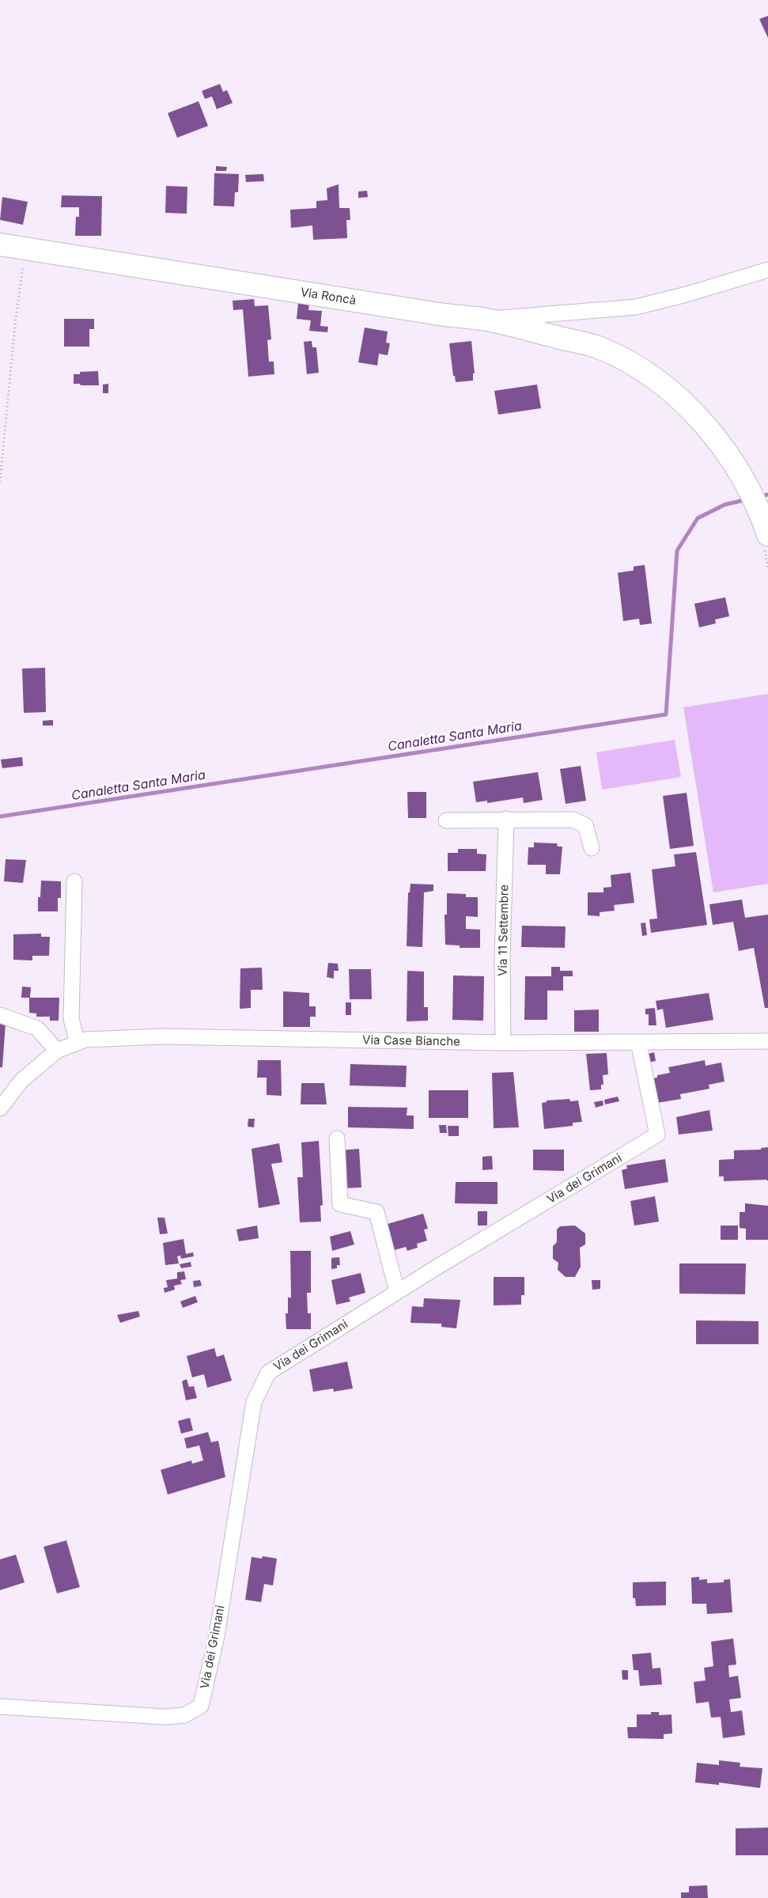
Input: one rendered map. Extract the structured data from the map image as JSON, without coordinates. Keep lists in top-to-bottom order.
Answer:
{
  "streets": {
    "main road": ["Via Roncà"],
    "street": ["Via 11 Settembre", "Via Case Bianche", "Via dei Grimani"]
  },
  "crossings": [
    ["Via 11 Settembre", "Via Case Bianche"],
    ["Via Case Bianche", "Via dei Grimani"]
  ],
  "water": ["Canaletta Santa Maria"]
}
